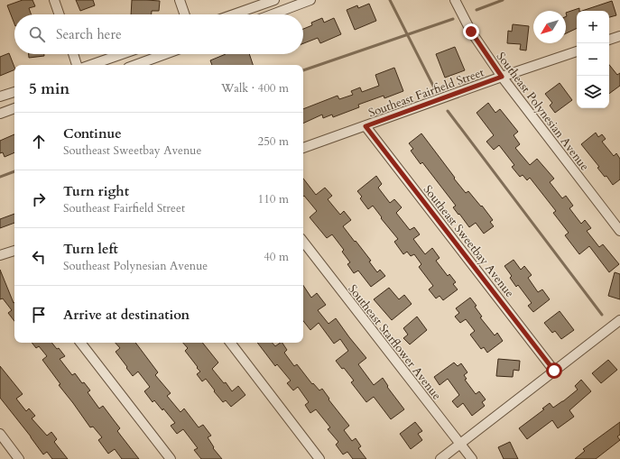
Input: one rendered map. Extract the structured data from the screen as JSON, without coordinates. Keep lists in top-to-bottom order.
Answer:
{
  "streets": {
    "street": [
      "Southeast Fairfield Street",
      "Southeast Polynesian Avenue",
      "Southeast Sweetbay Avenue",
      "Southeast Starflower Avenue"
    ]
  },
  "crossings": [
    ["Southeast Fairfield Street", "Southeast Polynesian Avenue"],
    ["Southeast Fairfield Street", "Southeast Sweetbay Avenue"]
  ],
  "north": "bottom left",
  "page": {
    "map_buttons": ["+", "−"],
    "search": "Search here",
    "heading": ["5 min", "Walk · 400 m"],
    "list": [
      ["Continue", "Southeast Sweetbay Avenue", "250 m"],
      ["Turn right", "Southeast Fairfield Street", "110 m"],
      ["Turn left", "Southeast Polynesian Avenue", "40 m"],
      "Arrive at destination"
    ]
  }
}
